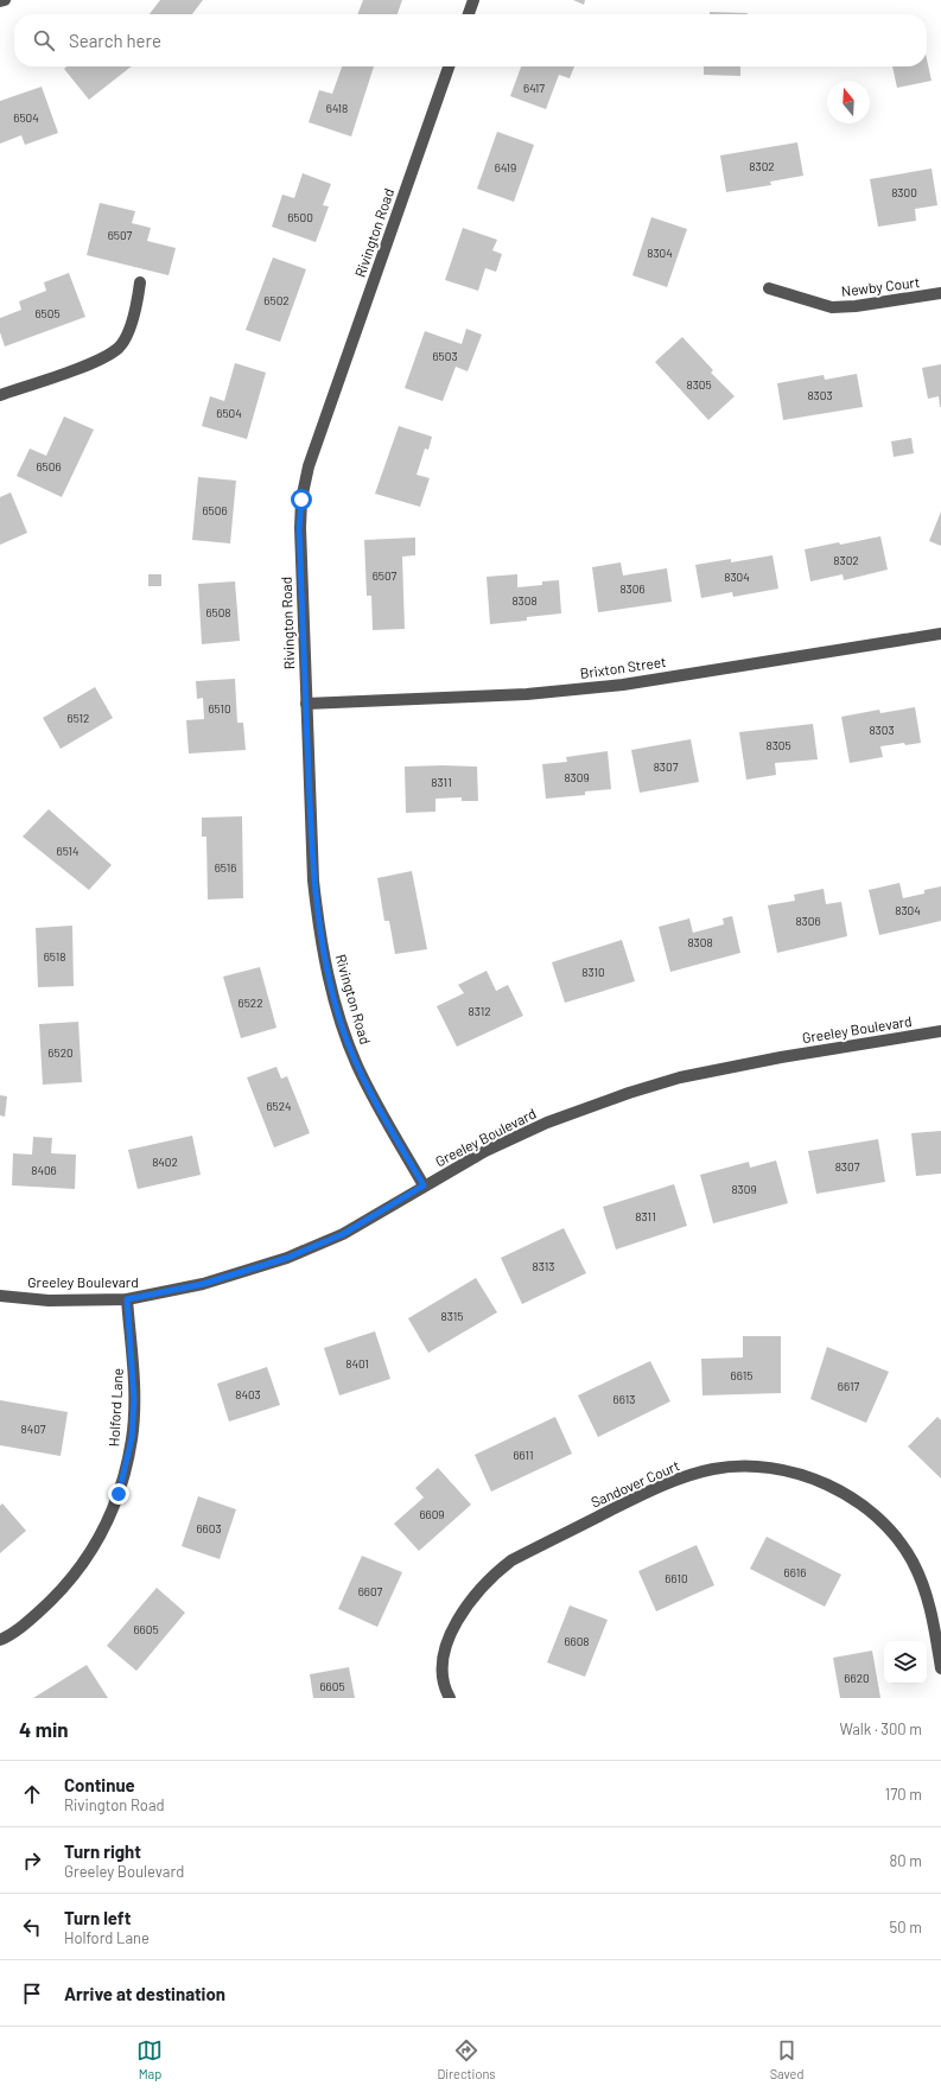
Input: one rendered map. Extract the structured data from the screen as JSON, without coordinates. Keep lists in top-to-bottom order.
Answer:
{
  "streets": {
    "street": [
      "Rivington Road",
      "Newby Court",
      "Brixton Street",
      "Greeley Boulevard",
      "Holford Lane",
      "Sandover Court"
    ]
  },
  "crossings": [
    ["Rivington Road", "Brixton Street"],
    ["Rivington Road", "Greeley Boulevard"],
    ["Greeley Boulevard", "Holford Lane"]
  ],
  "house_numbers": [
    "6417",
    "6418",
    "6504",
    "8302",
    "6419",
    "8300",
    "6500",
    "6507",
    "8304",
    "6502",
    "6505",
    "6503",
    "8305",
    "8303",
    "6504",
    "6506",
    "6506",
    "8302",
    "6507",
    "8304",
    "8306",
    "8308",
    "6508",
    "6510",
    "6512",
    "8303",
    "8305",
    "8307",
    "8309",
    "8311",
    "6514",
    "6516",
    "8304",
    "8306",
    "8308",
    "6518",
    "8310",
    "6522",
    "8312",
    "6520",
    "6524",
    "8402",
    "8307",
    "8406",
    "8309",
    "8311",
    "8313",
    "8315",
    "8401",
    "6615",
    "6617",
    "8403",
    "6613",
    "8407",
    "6611",
    "6609",
    "6603",
    "6616",
    "6610",
    "6607",
    "6605",
    "6608",
    "6620",
    "6605"
  ],
  "north": "top",
  "page": {
    "search": "Search here",
    "heading": ["4 min", "Walk · 300 m"],
    "list": [
      ["Continue", "Rivington Road", "170 m"],
      ["Turn right", "Greeley Boulevard", "80 m"],
      ["Turn left", "Holford Lane", "50 m"],
      "Arrive at destination"
    ],
    "nav": ["Map", "Directions", "Saved"]
  }
}
